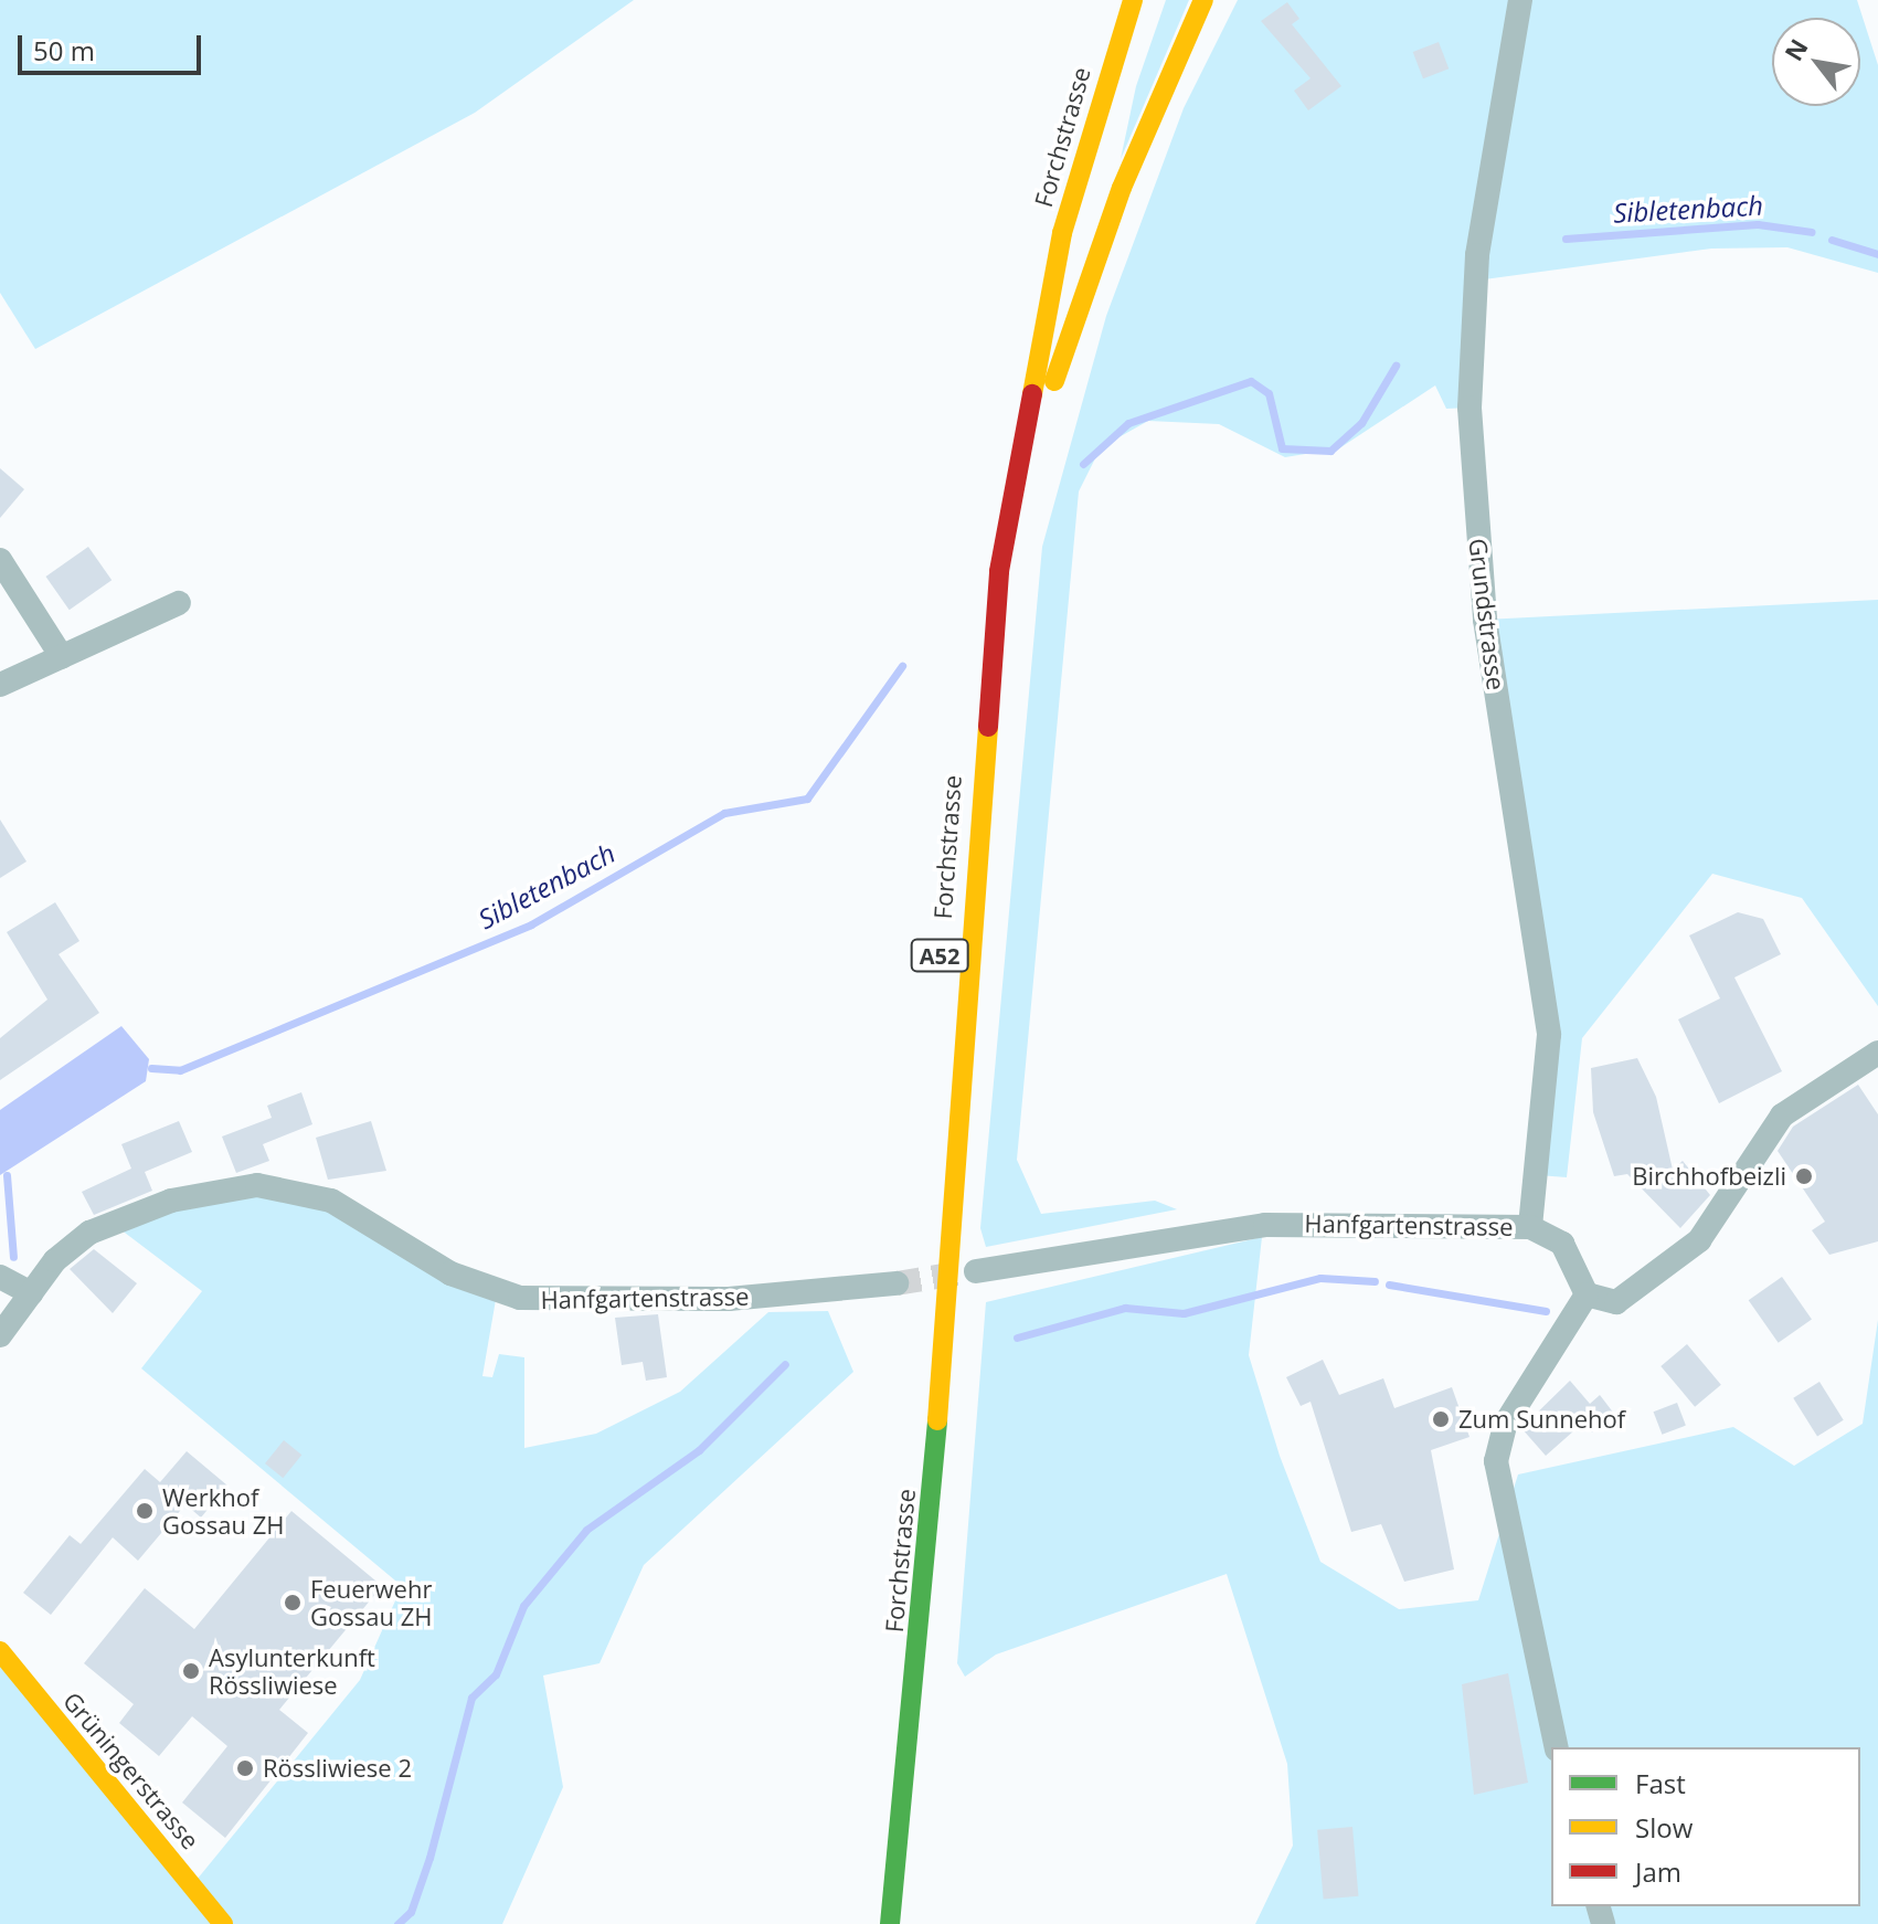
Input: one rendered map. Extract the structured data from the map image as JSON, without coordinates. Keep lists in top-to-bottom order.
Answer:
{
  "streets": {
    "main road": ["Forchstrasse", "A52", "Grüningerstrasse"],
    "street": ["Grundstrasse", "Hanfgartenstrasse"]
  },
  "crossings": [
    ["Grundstrasse", "Hanfgartenstrasse"]
  ],
  "water": ["Sibletenbach"],
  "places": [
    "Birchhofbeizli",
    "Zum Sunnehof",
    "Werkhof Gossau ZH",
    "Feuerwehr Gossau ZH",
    "Asylunterkunft Rössliwiese",
    "Rössliwiese 2"
  ],
  "legend": ["Fast", "Slow", "Jam"],
  "scale_bar": "50 m",
  "north": "top left"
}
